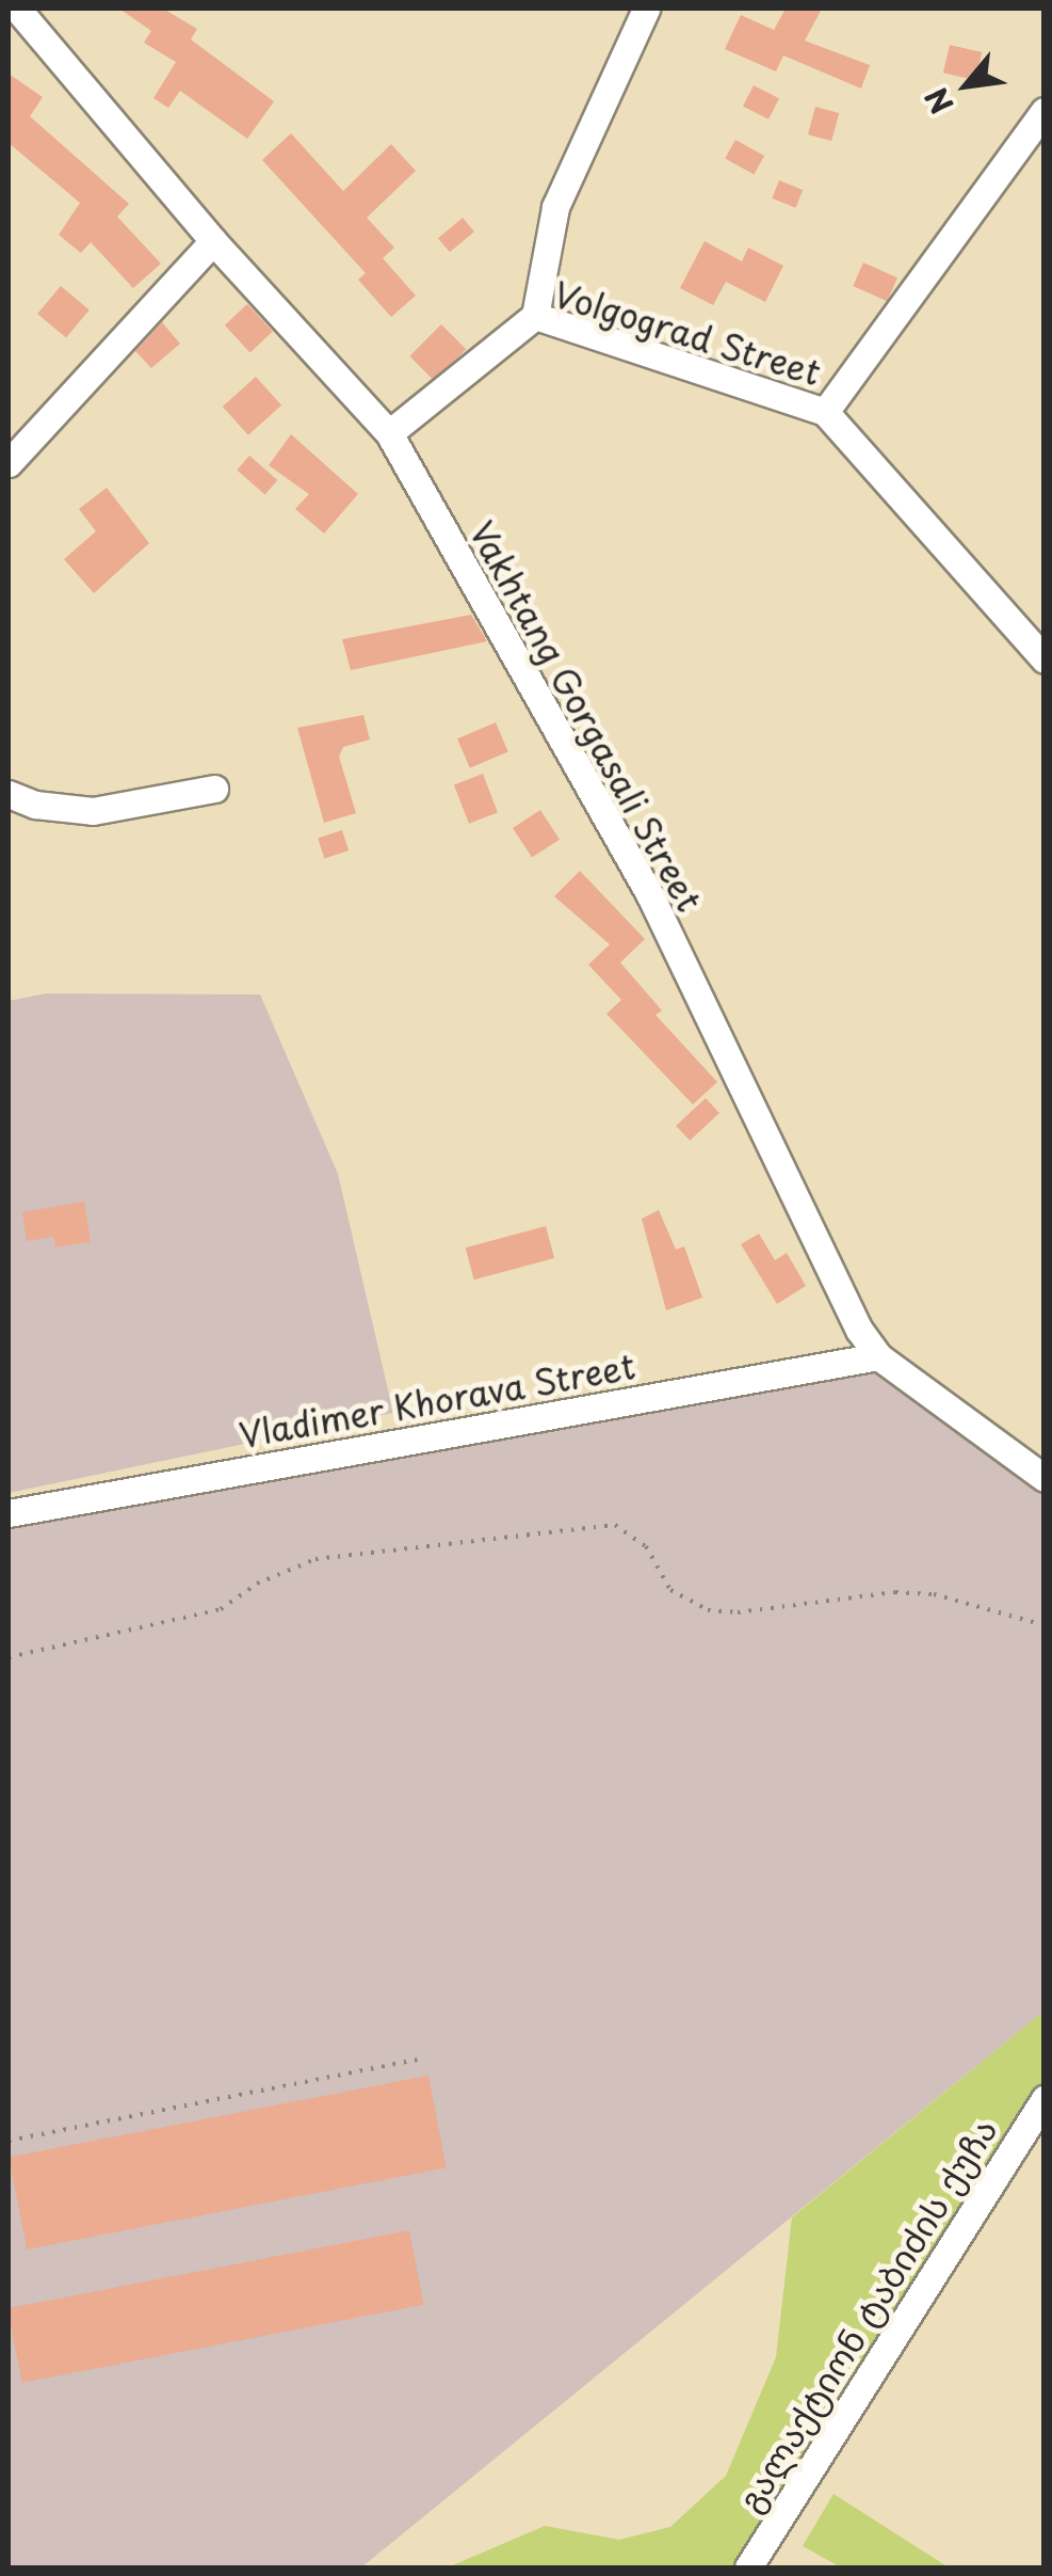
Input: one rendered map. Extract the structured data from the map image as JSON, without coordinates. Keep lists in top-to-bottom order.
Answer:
{
  "streets": {
    "street": [
      "Volgograd Street",
      "Vakhtang Gorgasali Street",
      "Vladimer Khorava Street",
      "გალაქტიონ ტაბიძის ქუჩა"
    ]
  },
  "crossings": [
    ["Volgograd Street", "Vakhtang Gorgasali Street"],
    ["Vakhtang Gorgasali Street", "Vladimer Khorava Street"]
  ],
  "north": "bottom left"
}
